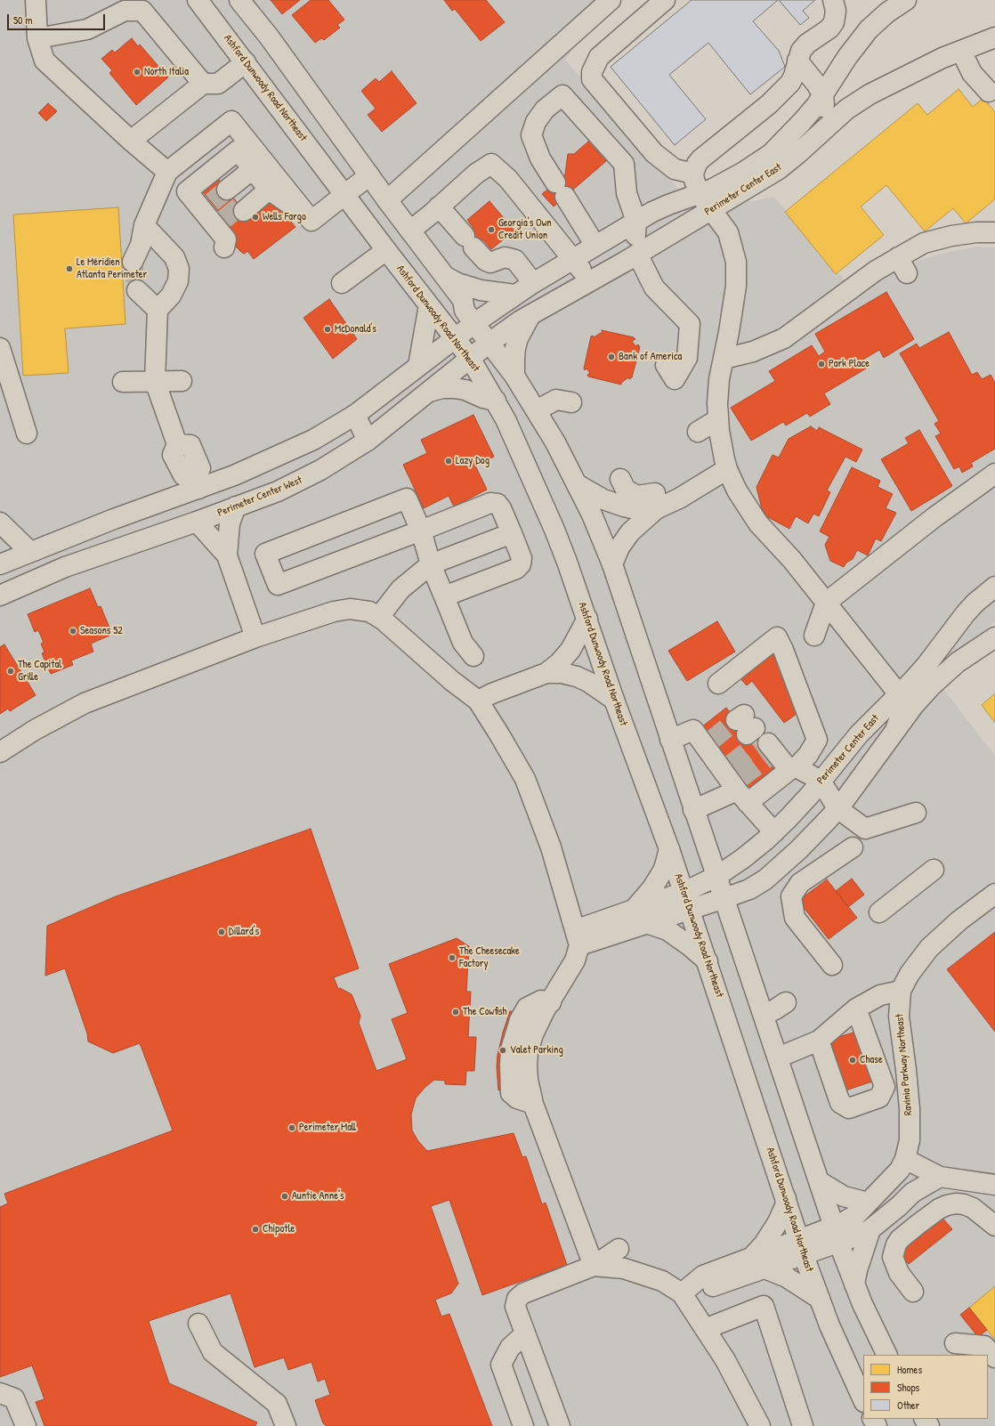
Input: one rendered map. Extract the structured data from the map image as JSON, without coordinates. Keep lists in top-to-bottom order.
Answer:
{
  "streets": {
    "main road": [
      "Ashford Dunwoody Road Northeast",
      "Perimeter Center East",
      "Perimeter Center West",
      "Ravinia Parkway Northeast"
    ]
  },
  "crossings": [
    ["Ashford Dunwoody Road Northeast", "Perimeter Center East"],
    ["Ashford Dunwoody Road Northeast", "Perimeter Center West"],
    ["Ashford Dunwoody Road Northeast", "Ravinia Parkway Northeast"],
    ["Perimeter Center East", "Perimeter Center West"]
  ],
  "places": [
    "North Italia",
    "Wells Fargo",
    "Georgia's Own Credit Union",
    "Le Méridien Atlanta Perimeter",
    "McDonald's",
    "Bank of America",
    "Park Place",
    "Lazy Dog",
    "Seasons 52",
    "The Capital Grille",
    "Dillard's",
    "The Cheesecake Factory",
    "The Cowfish",
    "Valet Parking",
    "Chase",
    "Perimeter Mall",
    "Auntie Anne's",
    "Chipotle"
  ],
  "legend": ["Homes", "Shops", "Other"],
  "scale_bar": "50 m"
}
